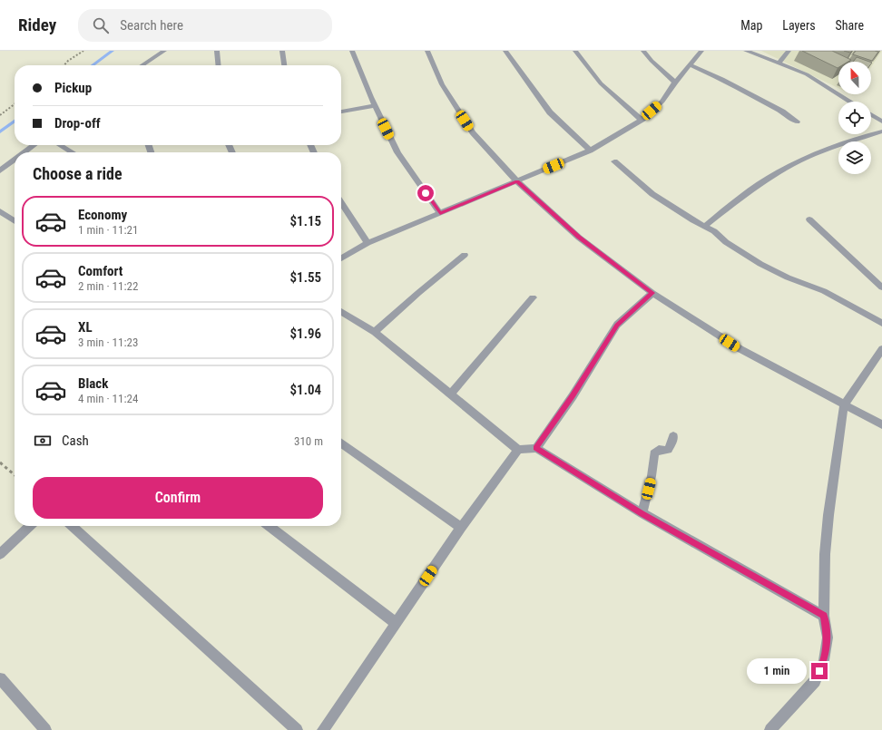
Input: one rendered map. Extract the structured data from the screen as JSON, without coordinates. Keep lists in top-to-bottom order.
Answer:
{
  "north": "top",
  "page": {
    "header": "Ridey",
    "search": "Search here",
    "nav": ["Map", "Layers", "Share"],
    "banner": ["Pickup", "Drop-off"],
    "heading": "Choose a ride",
    "list": [
      {
        "name": "Economy",
        "note": "1 min · 11:21",
        "value": "$1.15"
      },
      {
        "name": "Comfort",
        "note": "2 min · 11:22",
        "value": "$1.55"
      },
      {
        "name": "XL",
        "note": "3 min · 11:23",
        "value": "$1.96"
      },
      {
        "name": "Black",
        "note": "4 min · 11:24",
        "value": "$1.04"
      }
    ],
    "pay": ["Cash", "310 m"],
    "buttons": "Confirm",
    "bubble": "1 min"
  }
}
